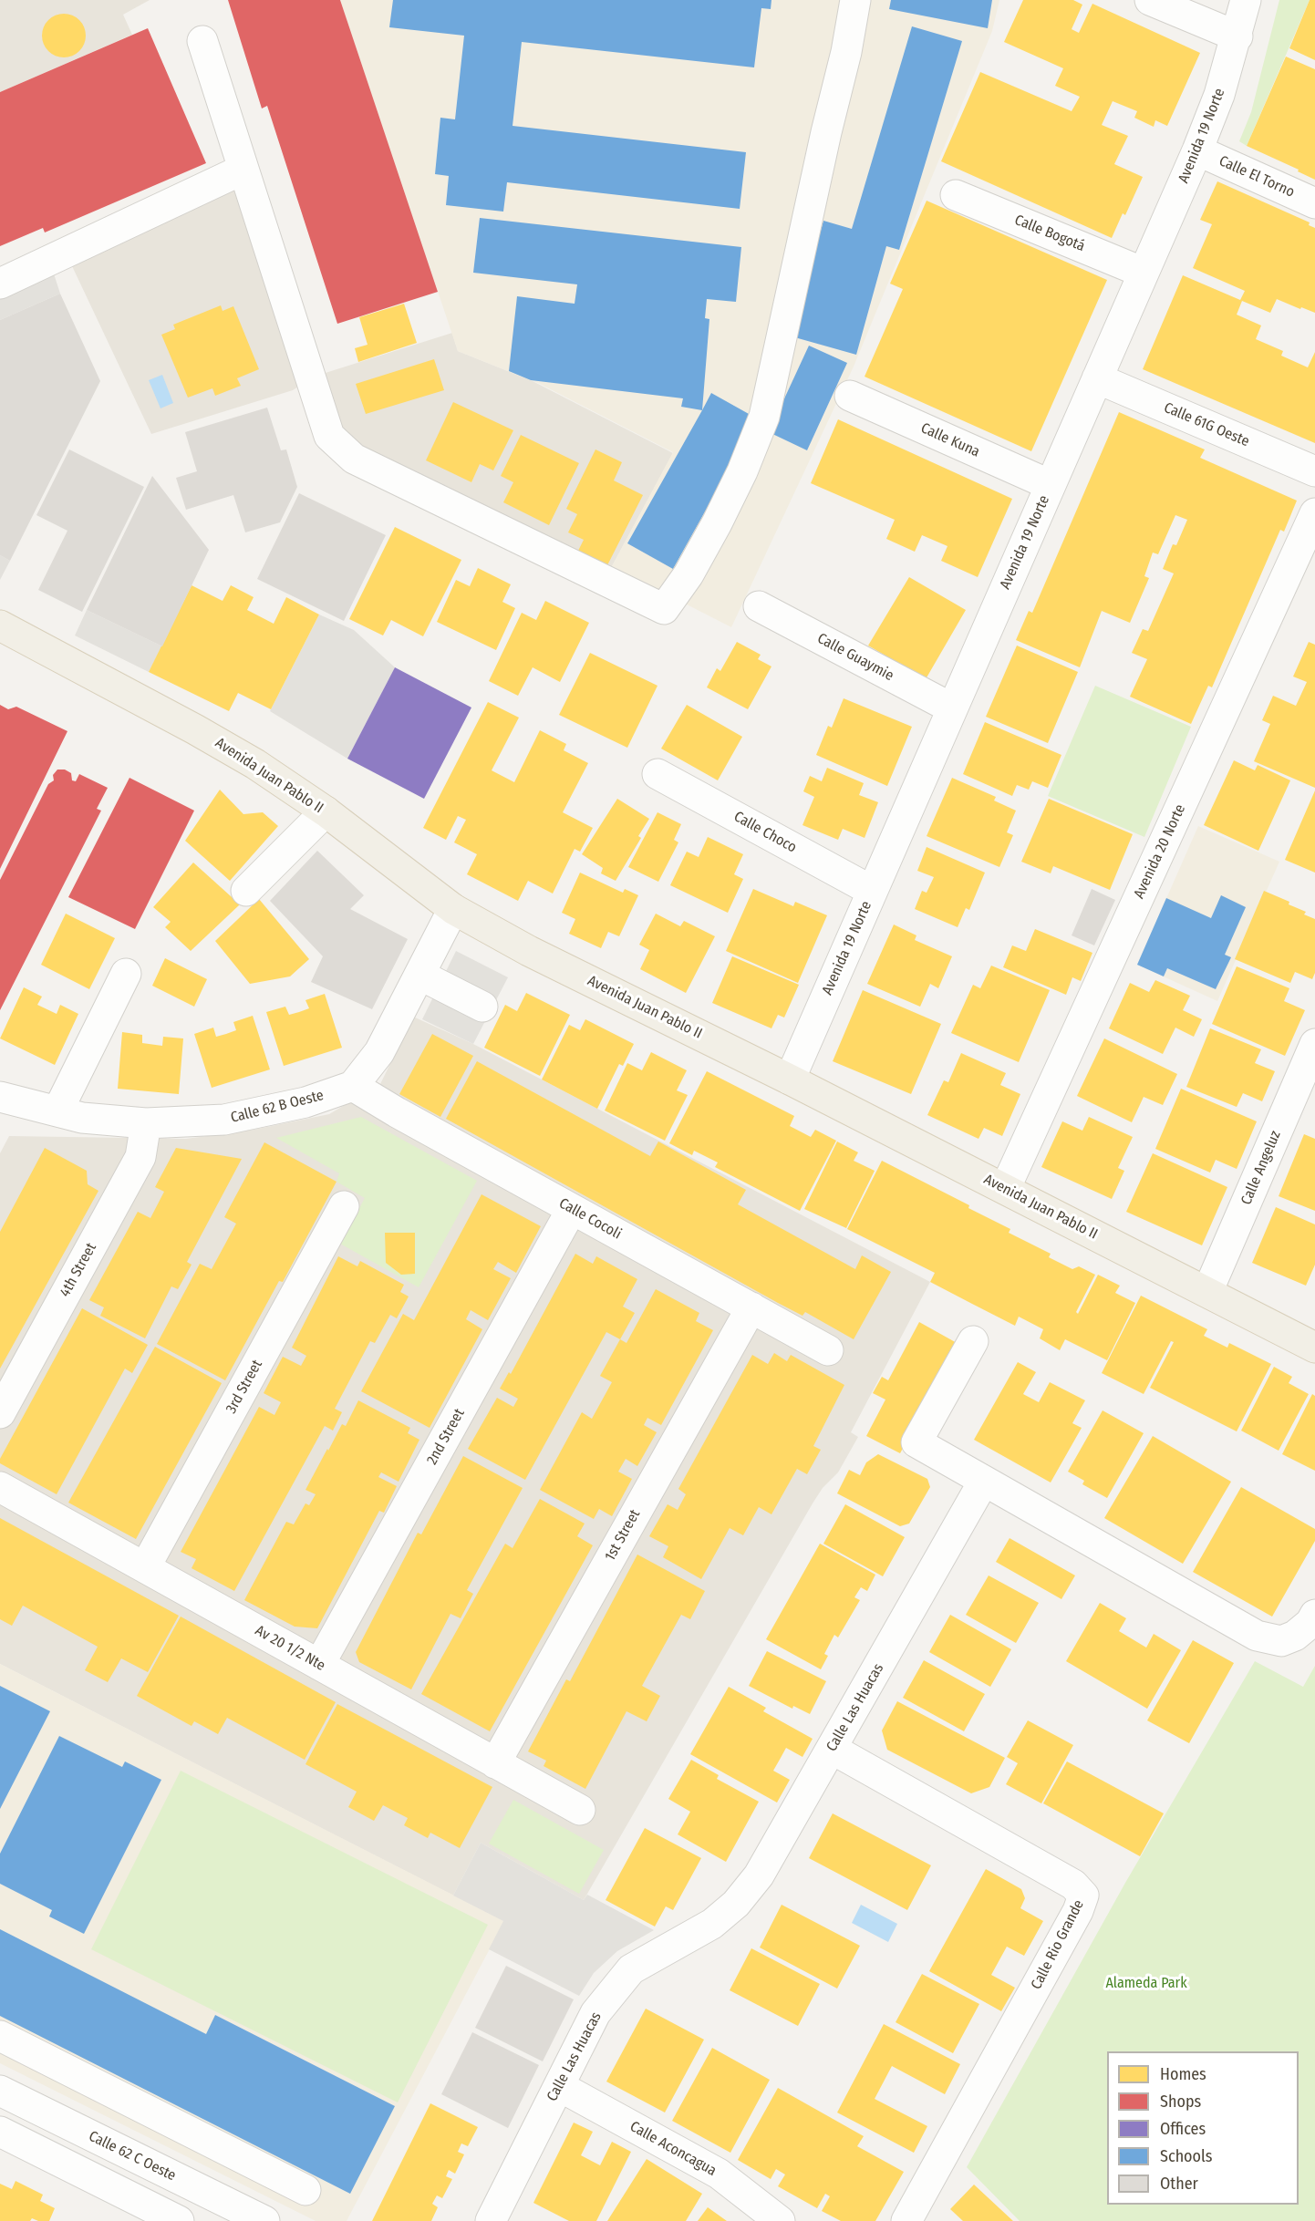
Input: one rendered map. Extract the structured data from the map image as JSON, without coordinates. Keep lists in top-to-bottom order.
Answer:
{
  "streets": {
    "main road": ["Avenida Juan Pablo II"],
    "street": [
      "Avenida 19 Norte",
      "Calle El Torno",
      "Calle Bogotá",
      "Calle 61G Oeste",
      "Calle Kuna",
      "Calle Guaymie",
      "Calle Choco",
      "Avenida 20 Norte",
      "Calle 62 B Oeste",
      "Calle Angeluz",
      "Calle Cocoli",
      "4th Street",
      "3rd Street",
      "2nd Street",
      "1st Street",
      "Av 20 1/2 Nte",
      "Calle Las Huacas",
      "Calle Rio Grande",
      "Calle Aconcagua",
      "Calle 62 C Oeste"
    ]
  },
  "crossings": [
    ["Avenida 19 Norte", "Calle El Torno"],
    ["Avenida 19 Norte", "Calle Bogotá"],
    ["Avenida 19 Norte", "Calle 61G Oeste"],
    ["Avenida 19 Norte", "Calle Kuna"],
    ["Avenida 19 Norte", "Calle Guaymie"],
    ["Avenida 19 Norte", "Avenida Juan Pablo II"],
    ["Avenida 19 Norte", "Calle Choco"],
    ["Avenida Juan Pablo II", "Avenida 20 Norte"],
    ["Avenida Juan Pablo II", "Calle Angeluz"],
    ["Calle 62 B Oeste", "Calle Cocoli"],
    ["Calle 62 B Oeste", "4th Street"],
    ["Calle Cocoli", "2nd Street"],
    ["Calle Cocoli", "1st Street"],
    ["3rd Street", "Av 20 1/2 Nte"],
    ["2nd Street", "Av 20 1/2 Nte"],
    ["1st Street", "Av 20 1/2 Nte"],
    ["Calle Las Huacas", "Calle Rio Grande"],
    ["Calle Las Huacas", "Calle Aconcagua"]
  ],
  "parks": ["Alameda Park"],
  "legend": [
    "Homes",
    "Shops",
    "Offices",
    "Schools",
    "Other"
  ]
}
